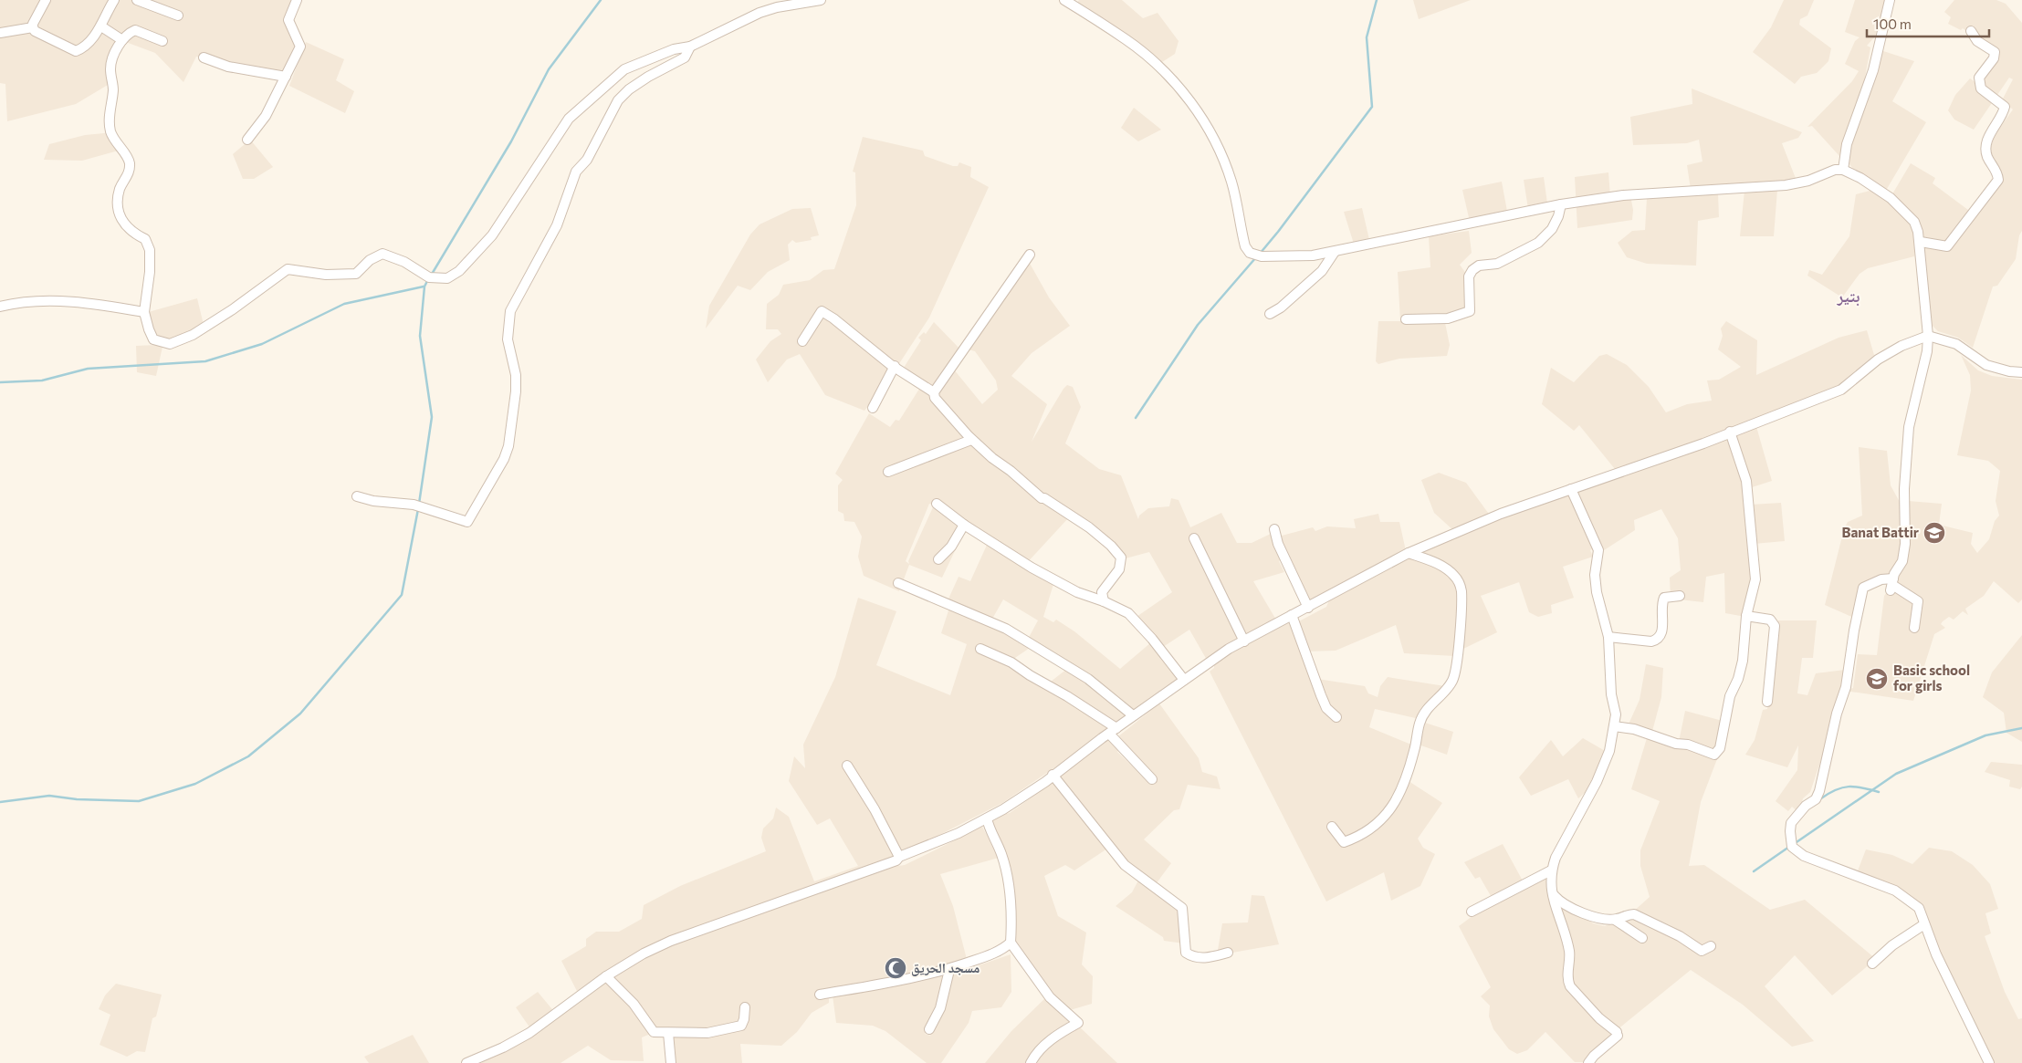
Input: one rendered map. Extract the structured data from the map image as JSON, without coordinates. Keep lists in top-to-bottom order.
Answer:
{
  "districts": ["بتير"],
  "places": {
    "school or university": ["Banat Battir", "Basic school for girls"],
    "mosque": ["مسجد الحريق"]
  },
  "scale_bar": "100 m"
}
